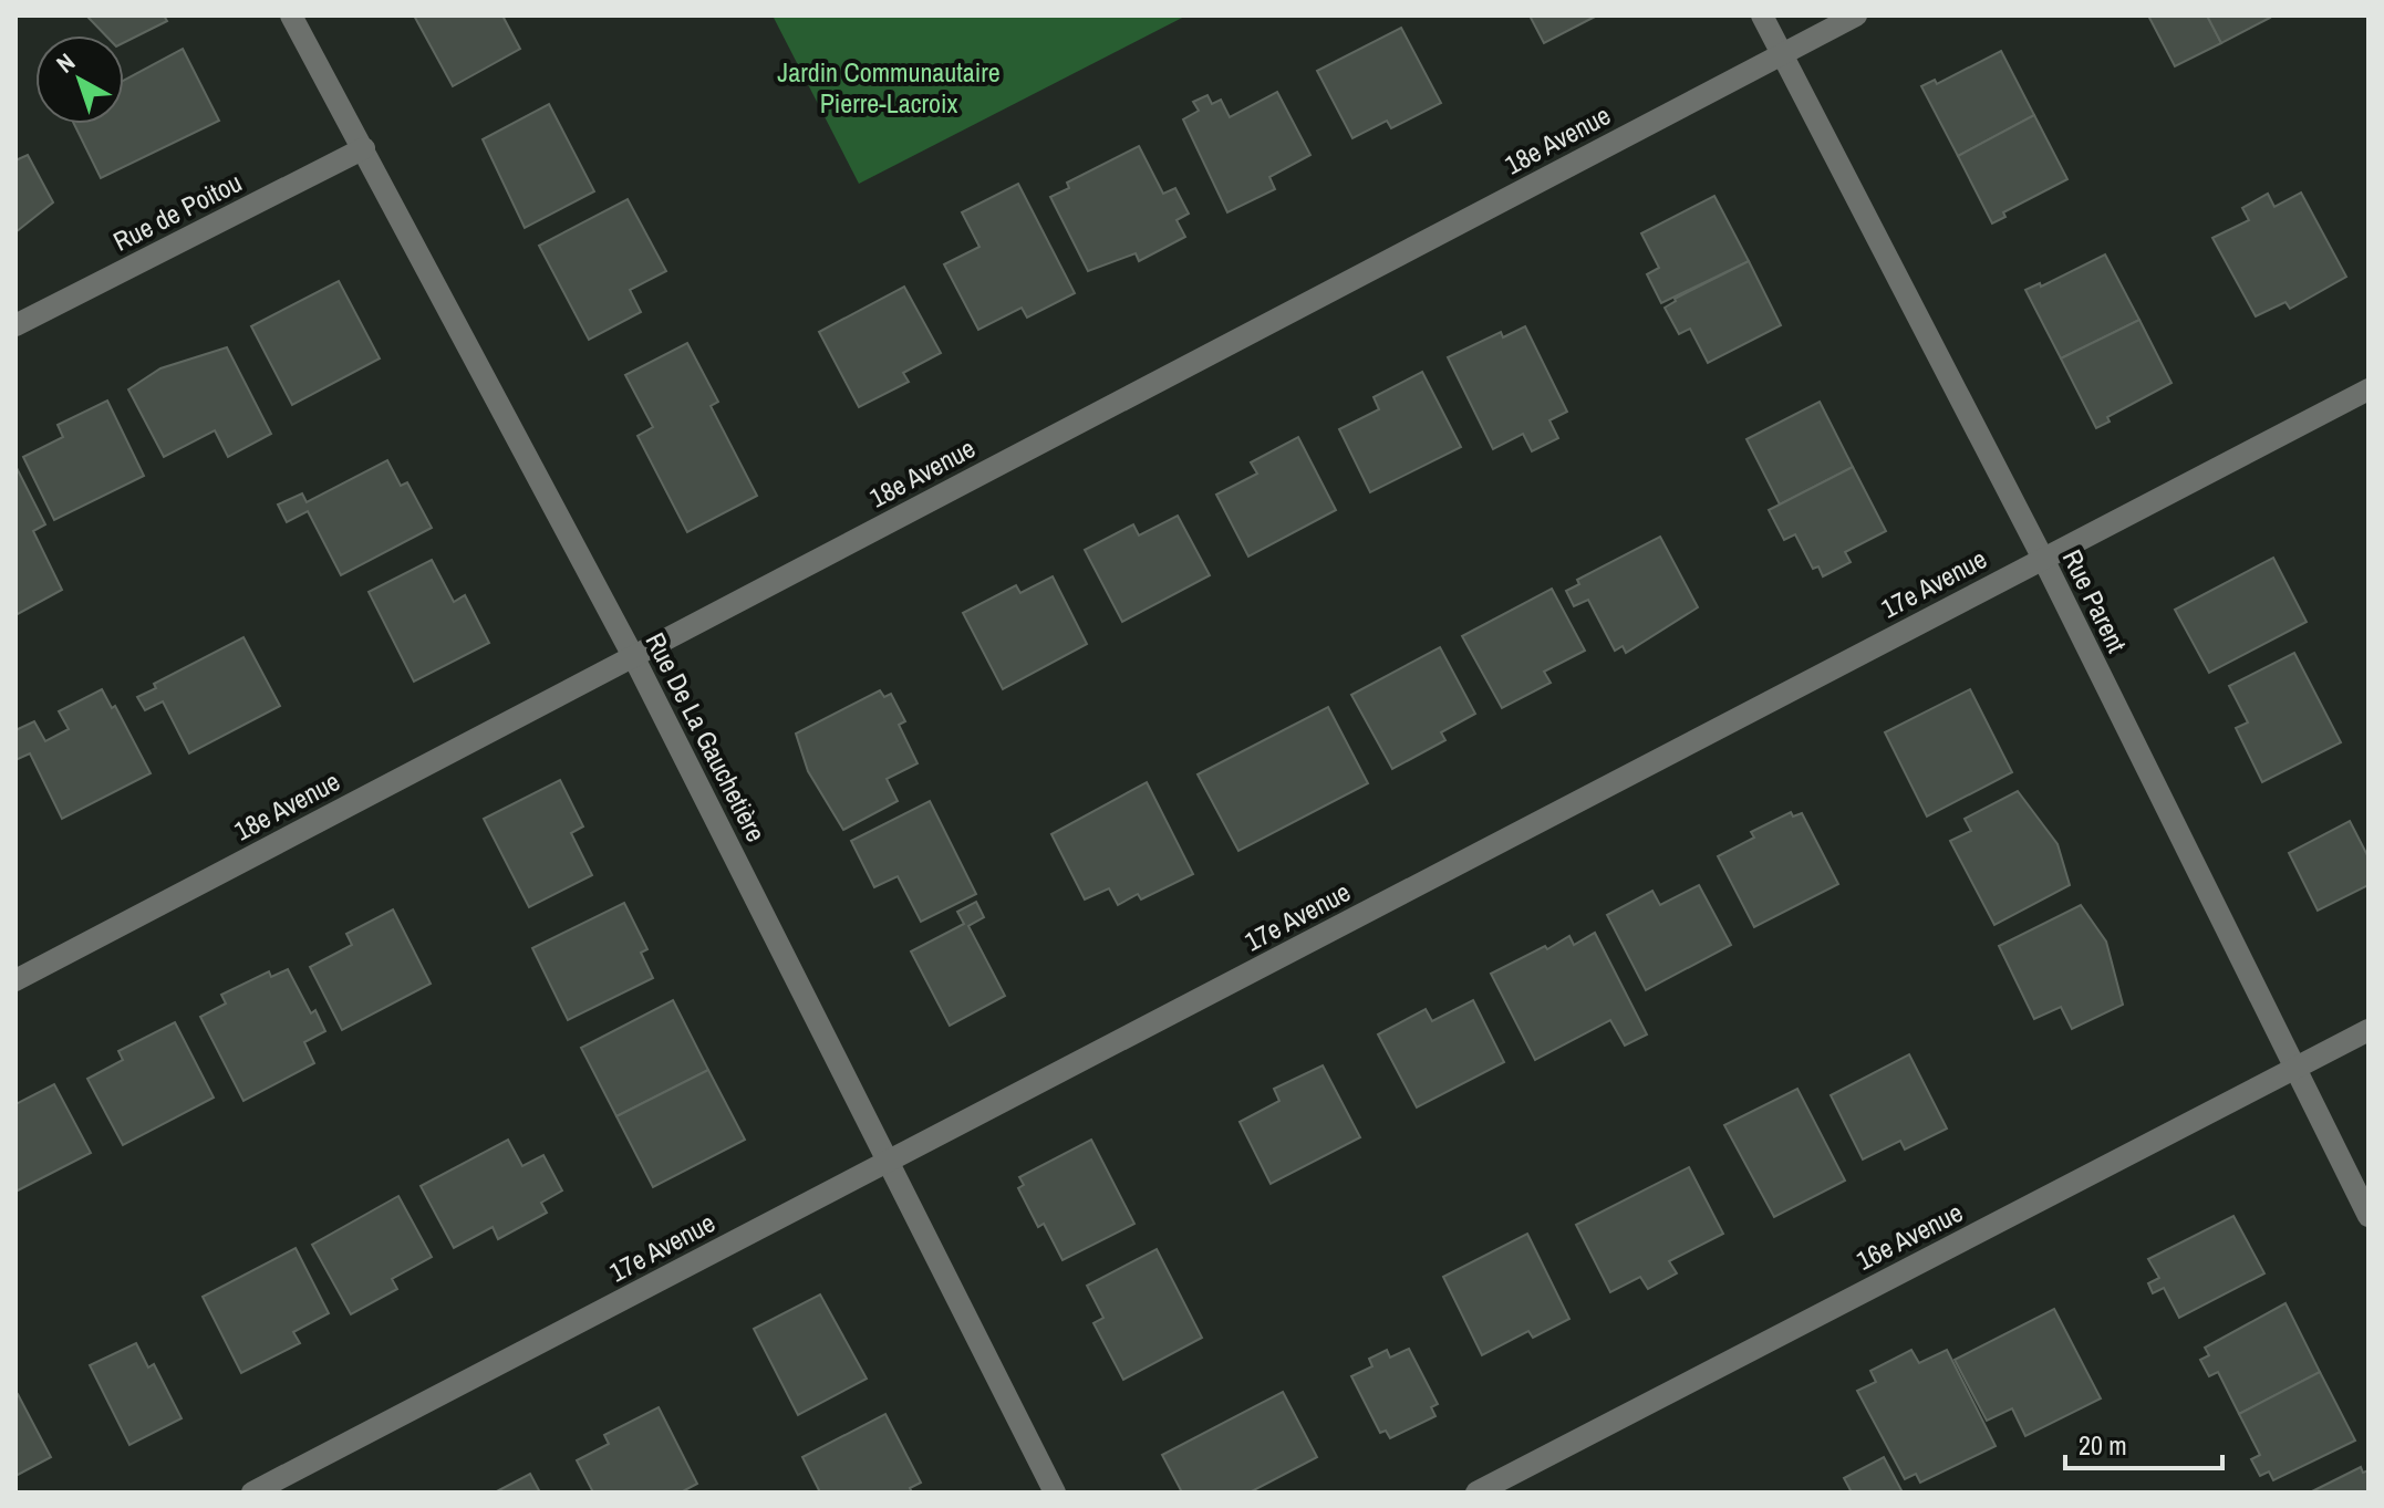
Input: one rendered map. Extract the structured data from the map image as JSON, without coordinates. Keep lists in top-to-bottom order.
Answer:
{
  "streets": {
    "street": [
      "18e Avenue",
      "Rue de Poitou",
      "17e Avenue",
      "Rue Parent",
      "Rue De La Gauchetière",
      "16e Avenue"
    ]
  },
  "crossings": [
    ["18e Avenue", "Rue Parent"],
    ["18e Avenue", "Rue De La Gauchetière"],
    ["Rue de Poitou", "Rue De La Gauchetière"],
    ["17e Avenue", "Rue Parent"],
    ["17e Avenue", "Rue De La Gauchetière"],
    ["Rue Parent", "16e Avenue"]
  ],
  "parks": ["Jardin Communautaire Pierre-Lacroix"],
  "scale_bar": "20 m",
  "north": "top left"
}
